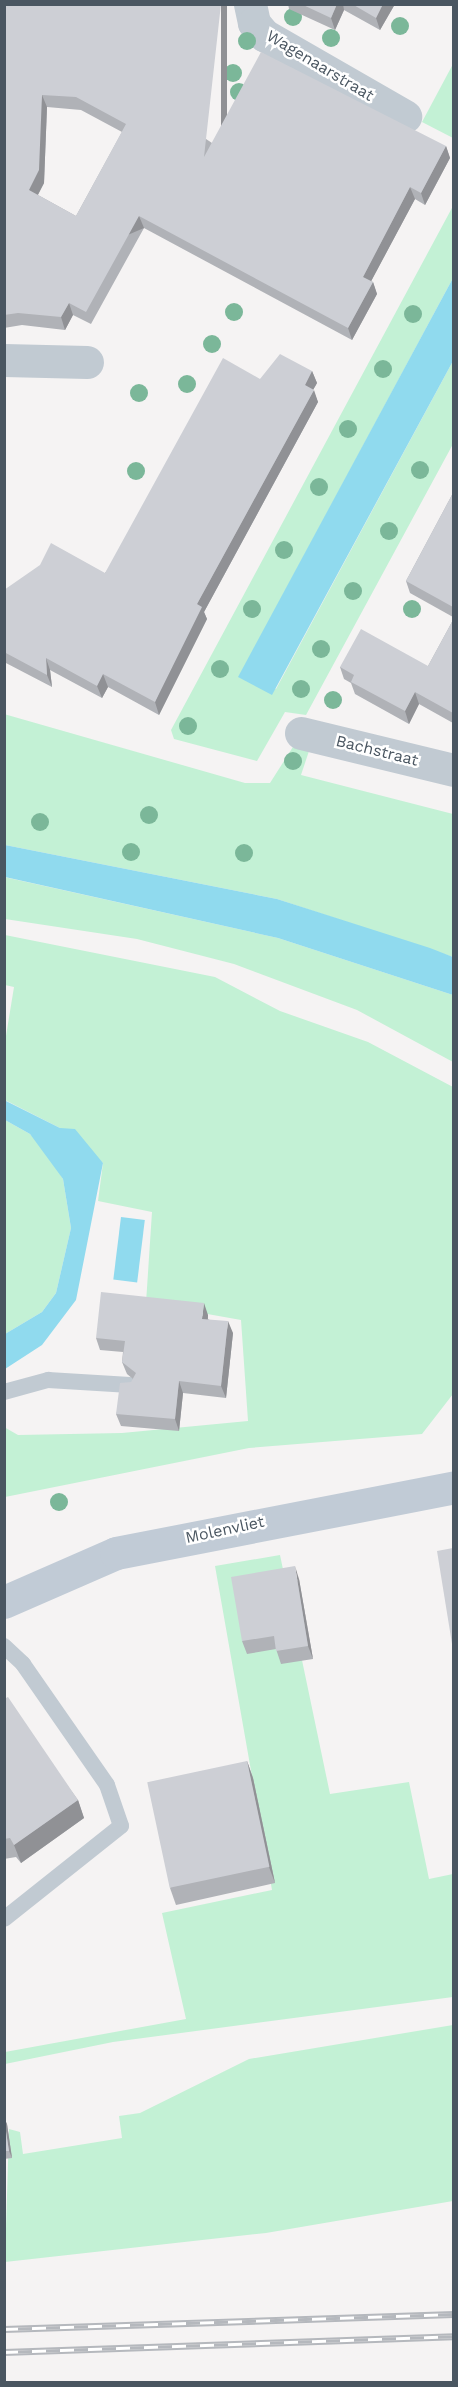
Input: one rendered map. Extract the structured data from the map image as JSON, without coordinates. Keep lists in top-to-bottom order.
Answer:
{
  "streets": {
    "street": ["Wagenaarstraat", "Bachstraat", "Molenvliet"]
  }
}
